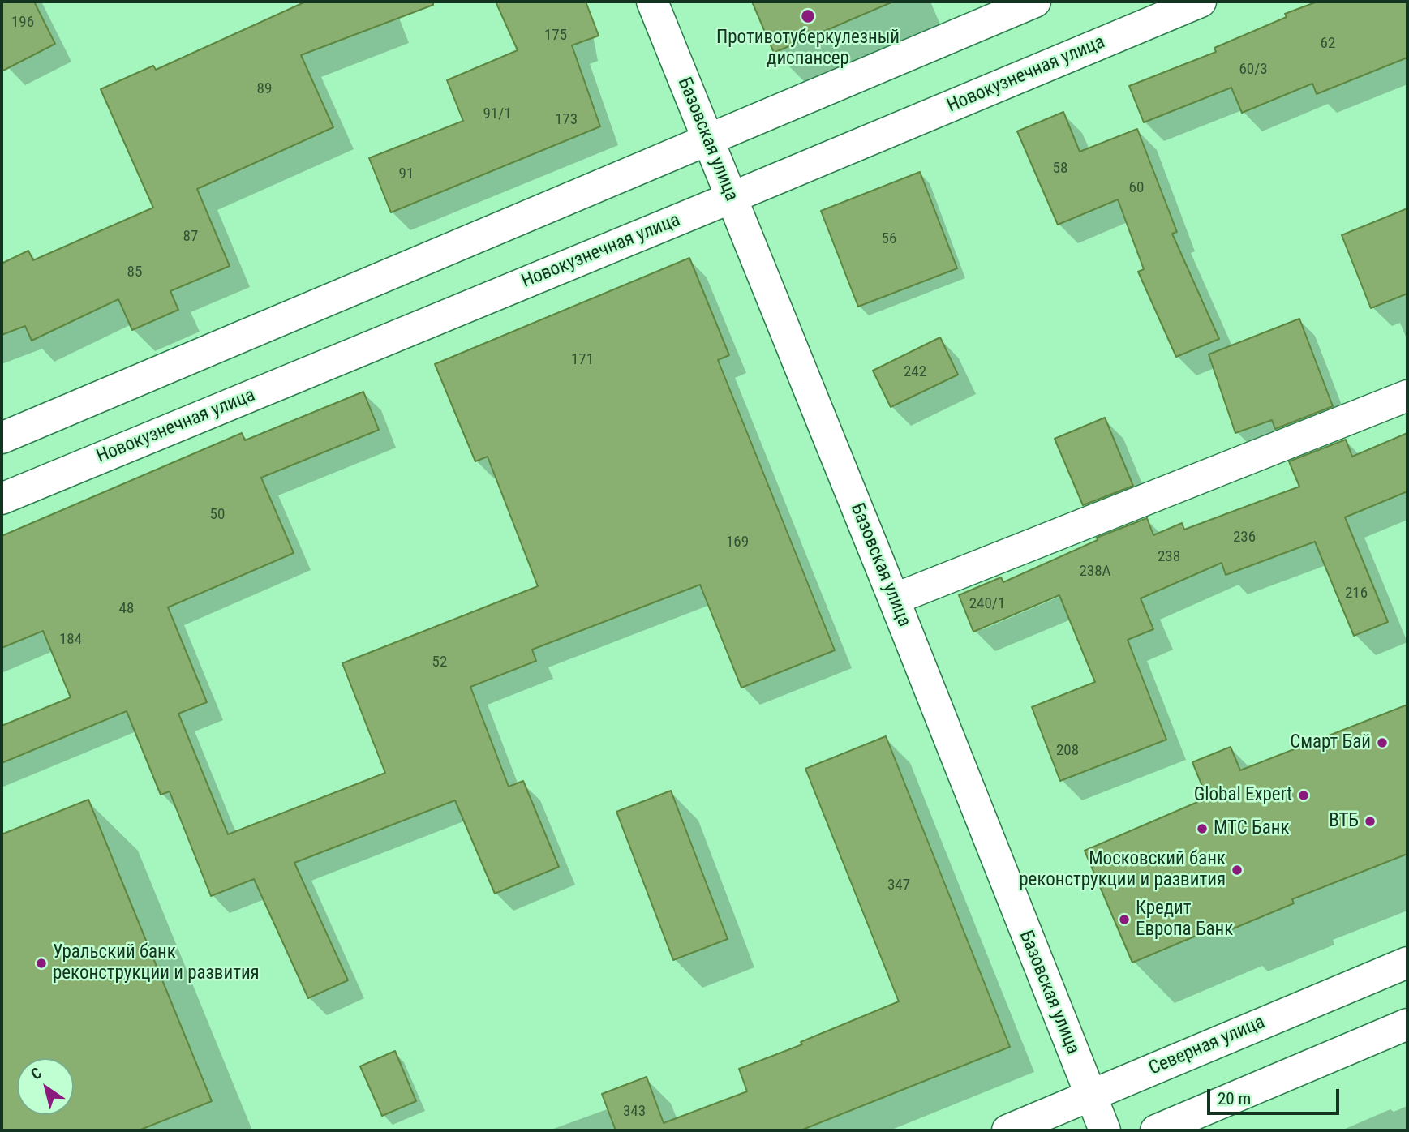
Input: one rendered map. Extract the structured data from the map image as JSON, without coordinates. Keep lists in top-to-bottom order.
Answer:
{
  "streets": {
    "street": ["Новокузнечная улица", "Базовская улица", "Северная улица"]
  },
  "crossings": [
    ["Новокузнечная улица", "Базовская улица"],
    ["Базовская улица", "Северная улица"]
  ],
  "places": [
    "Противотуберкулезный диспансер",
    "Смарт Бай",
    "Global Expert",
    "ВТБ",
    "МТС Банк",
    "Московский банк реконструкции и развития",
    "Кредит Европа Банк",
    "Уральский банк реконструкции и развития"
  ],
  "house_numbers": [
    "196",
    "175",
    "62",
    "60/3",
    "89",
    "91/1",
    "173",
    "58",
    "91",
    "60",
    "87",
    "56",
    "85",
    "171",
    "242",
    "50",
    "236",
    "169",
    "238",
    "238А",
    "216",
    "240/1",
    "48",
    "184",
    "52",
    "208",
    "347",
    "343"
  ],
  "scale_bar": "20 m",
  "north": "top left"
}
